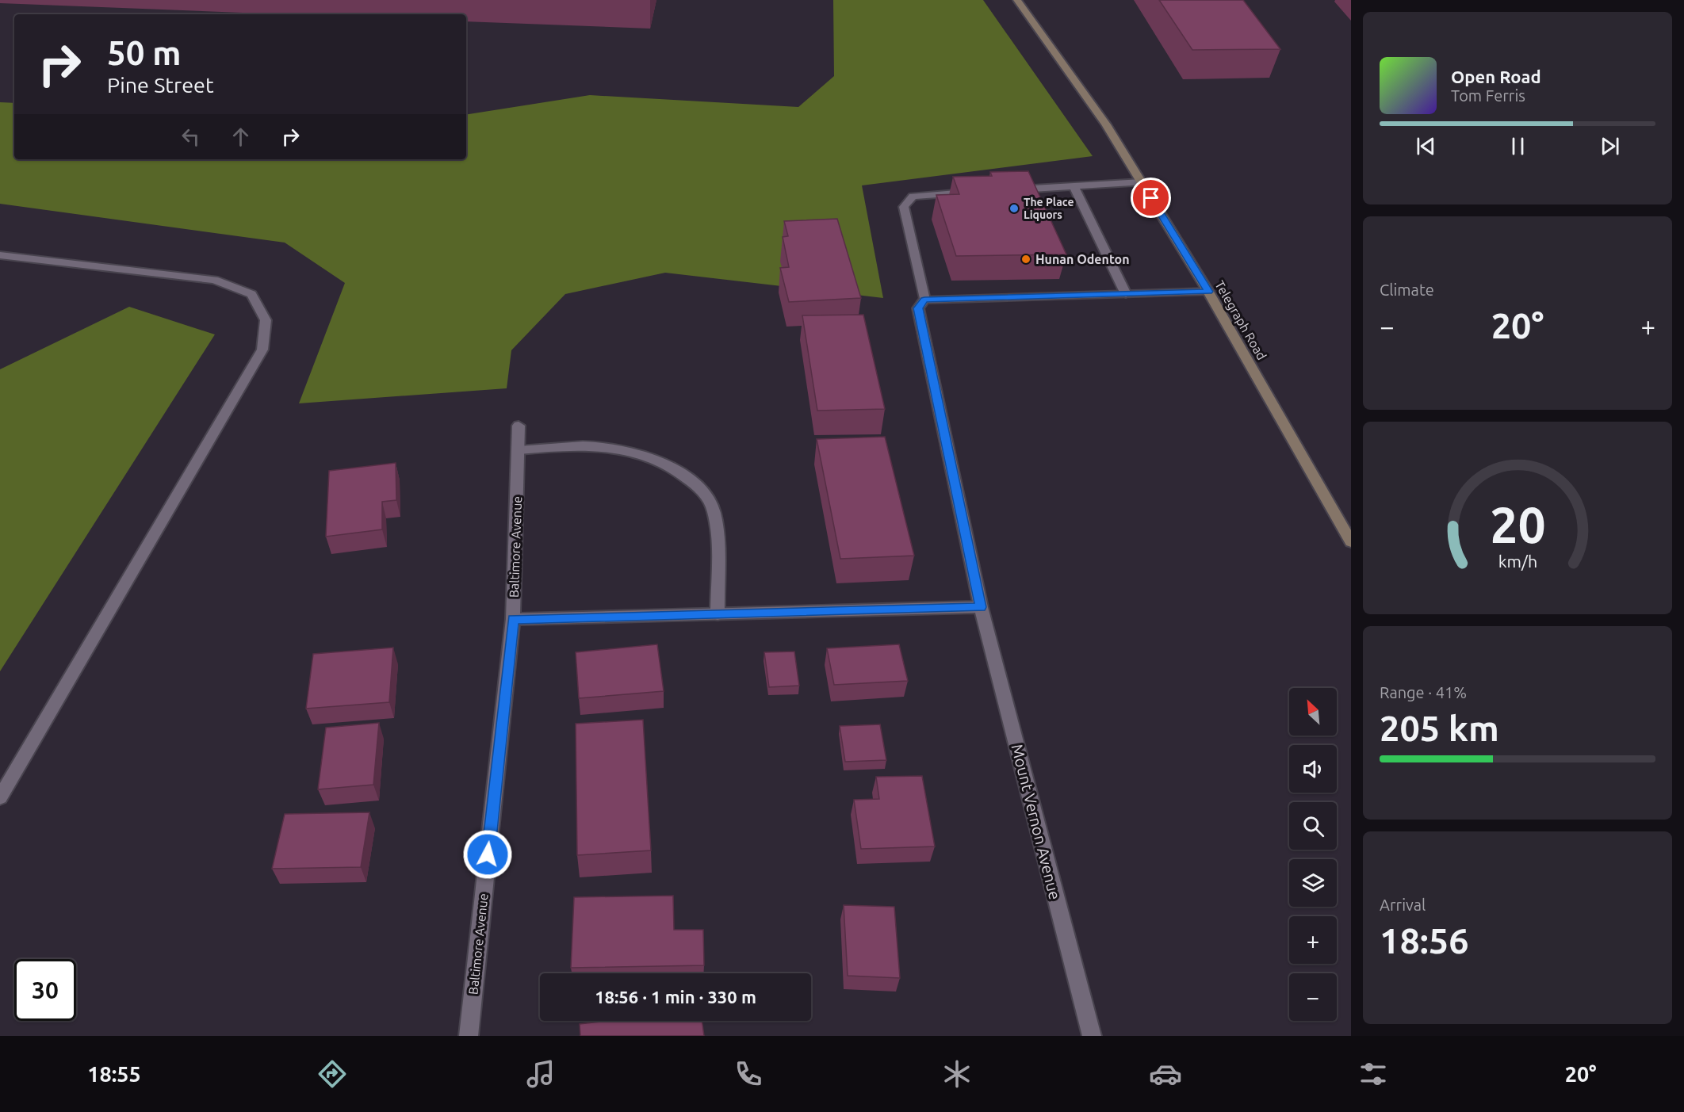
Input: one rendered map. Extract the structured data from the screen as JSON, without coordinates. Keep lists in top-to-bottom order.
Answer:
{
  "streets": {
    "main road": ["Telegraph Road"],
    "street": ["Baltimore Avenue", "Mount Vernon Avenue"]
  },
  "places": ["The Place Liquors", "Hunan Odenton"],
  "north": "top left",
  "page": {
    "turn": ["50 m", "Pine Street"],
    "song": ["Open Road", "Tom Ferris"],
    "tile": [
      "Climate",
      ["Range · 41%", "205 km"],
      ["Arrival", "18:56"]
    ],
    "heat": ["−", "20°", "+"],
    "map_buttons": ["+", "−"],
    "limit": "30",
    "trip": "18:56 · 1 min · 330 m",
    "tabs": ["18:55", "20°"],
    "gauge": ["20", "km/h"]
  }
}
